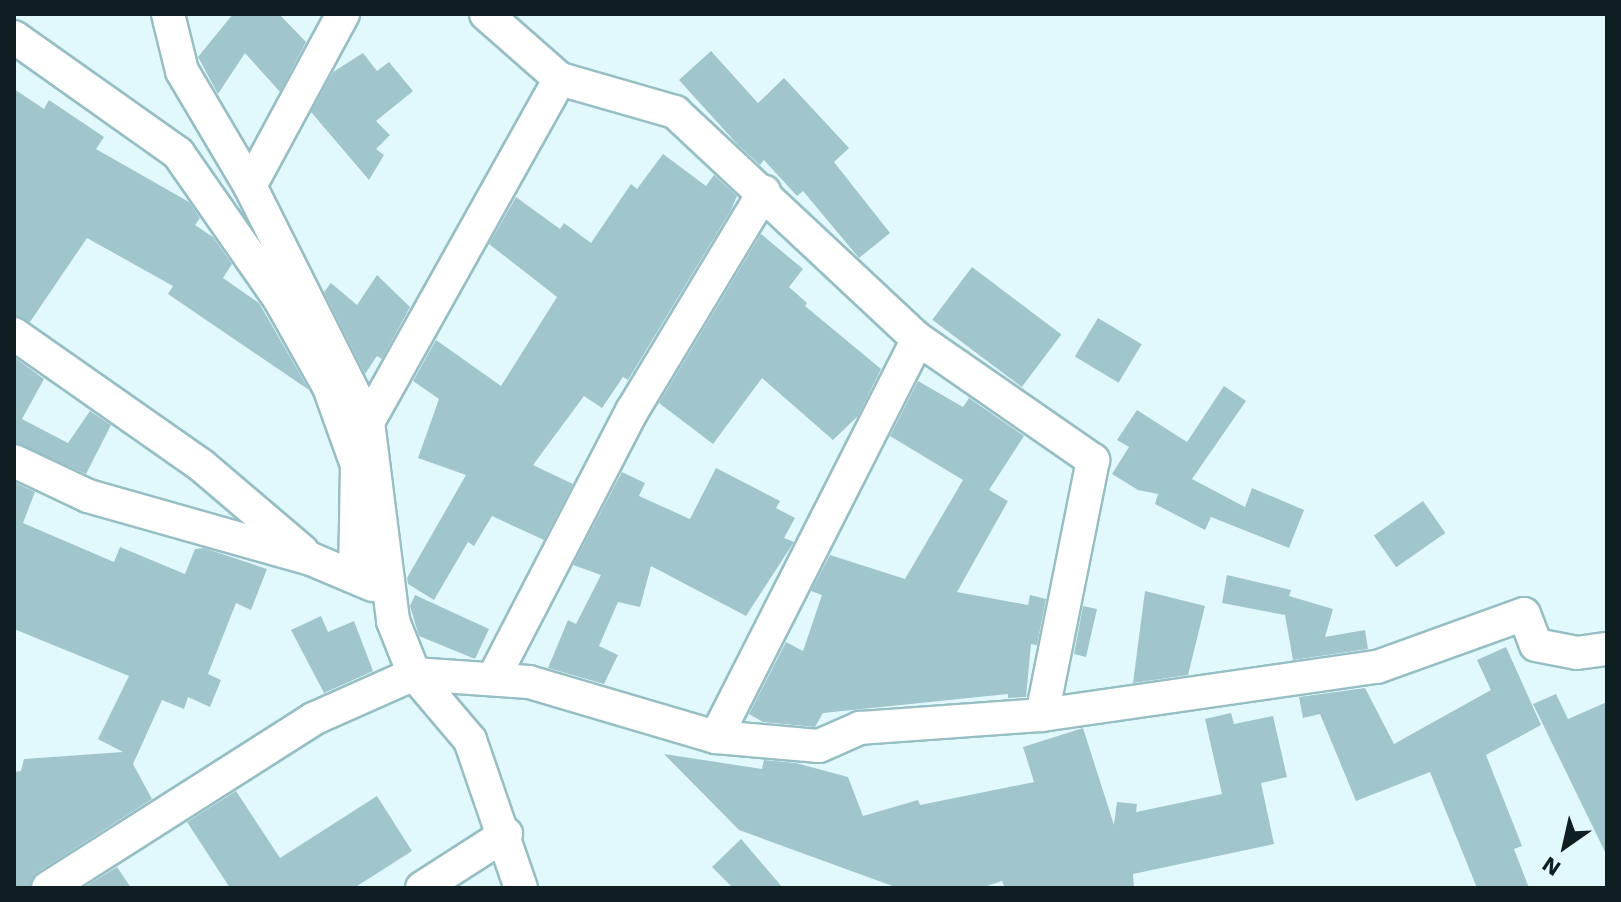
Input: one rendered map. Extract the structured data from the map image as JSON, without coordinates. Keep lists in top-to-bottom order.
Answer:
{
  "north": "bottom left"
}
